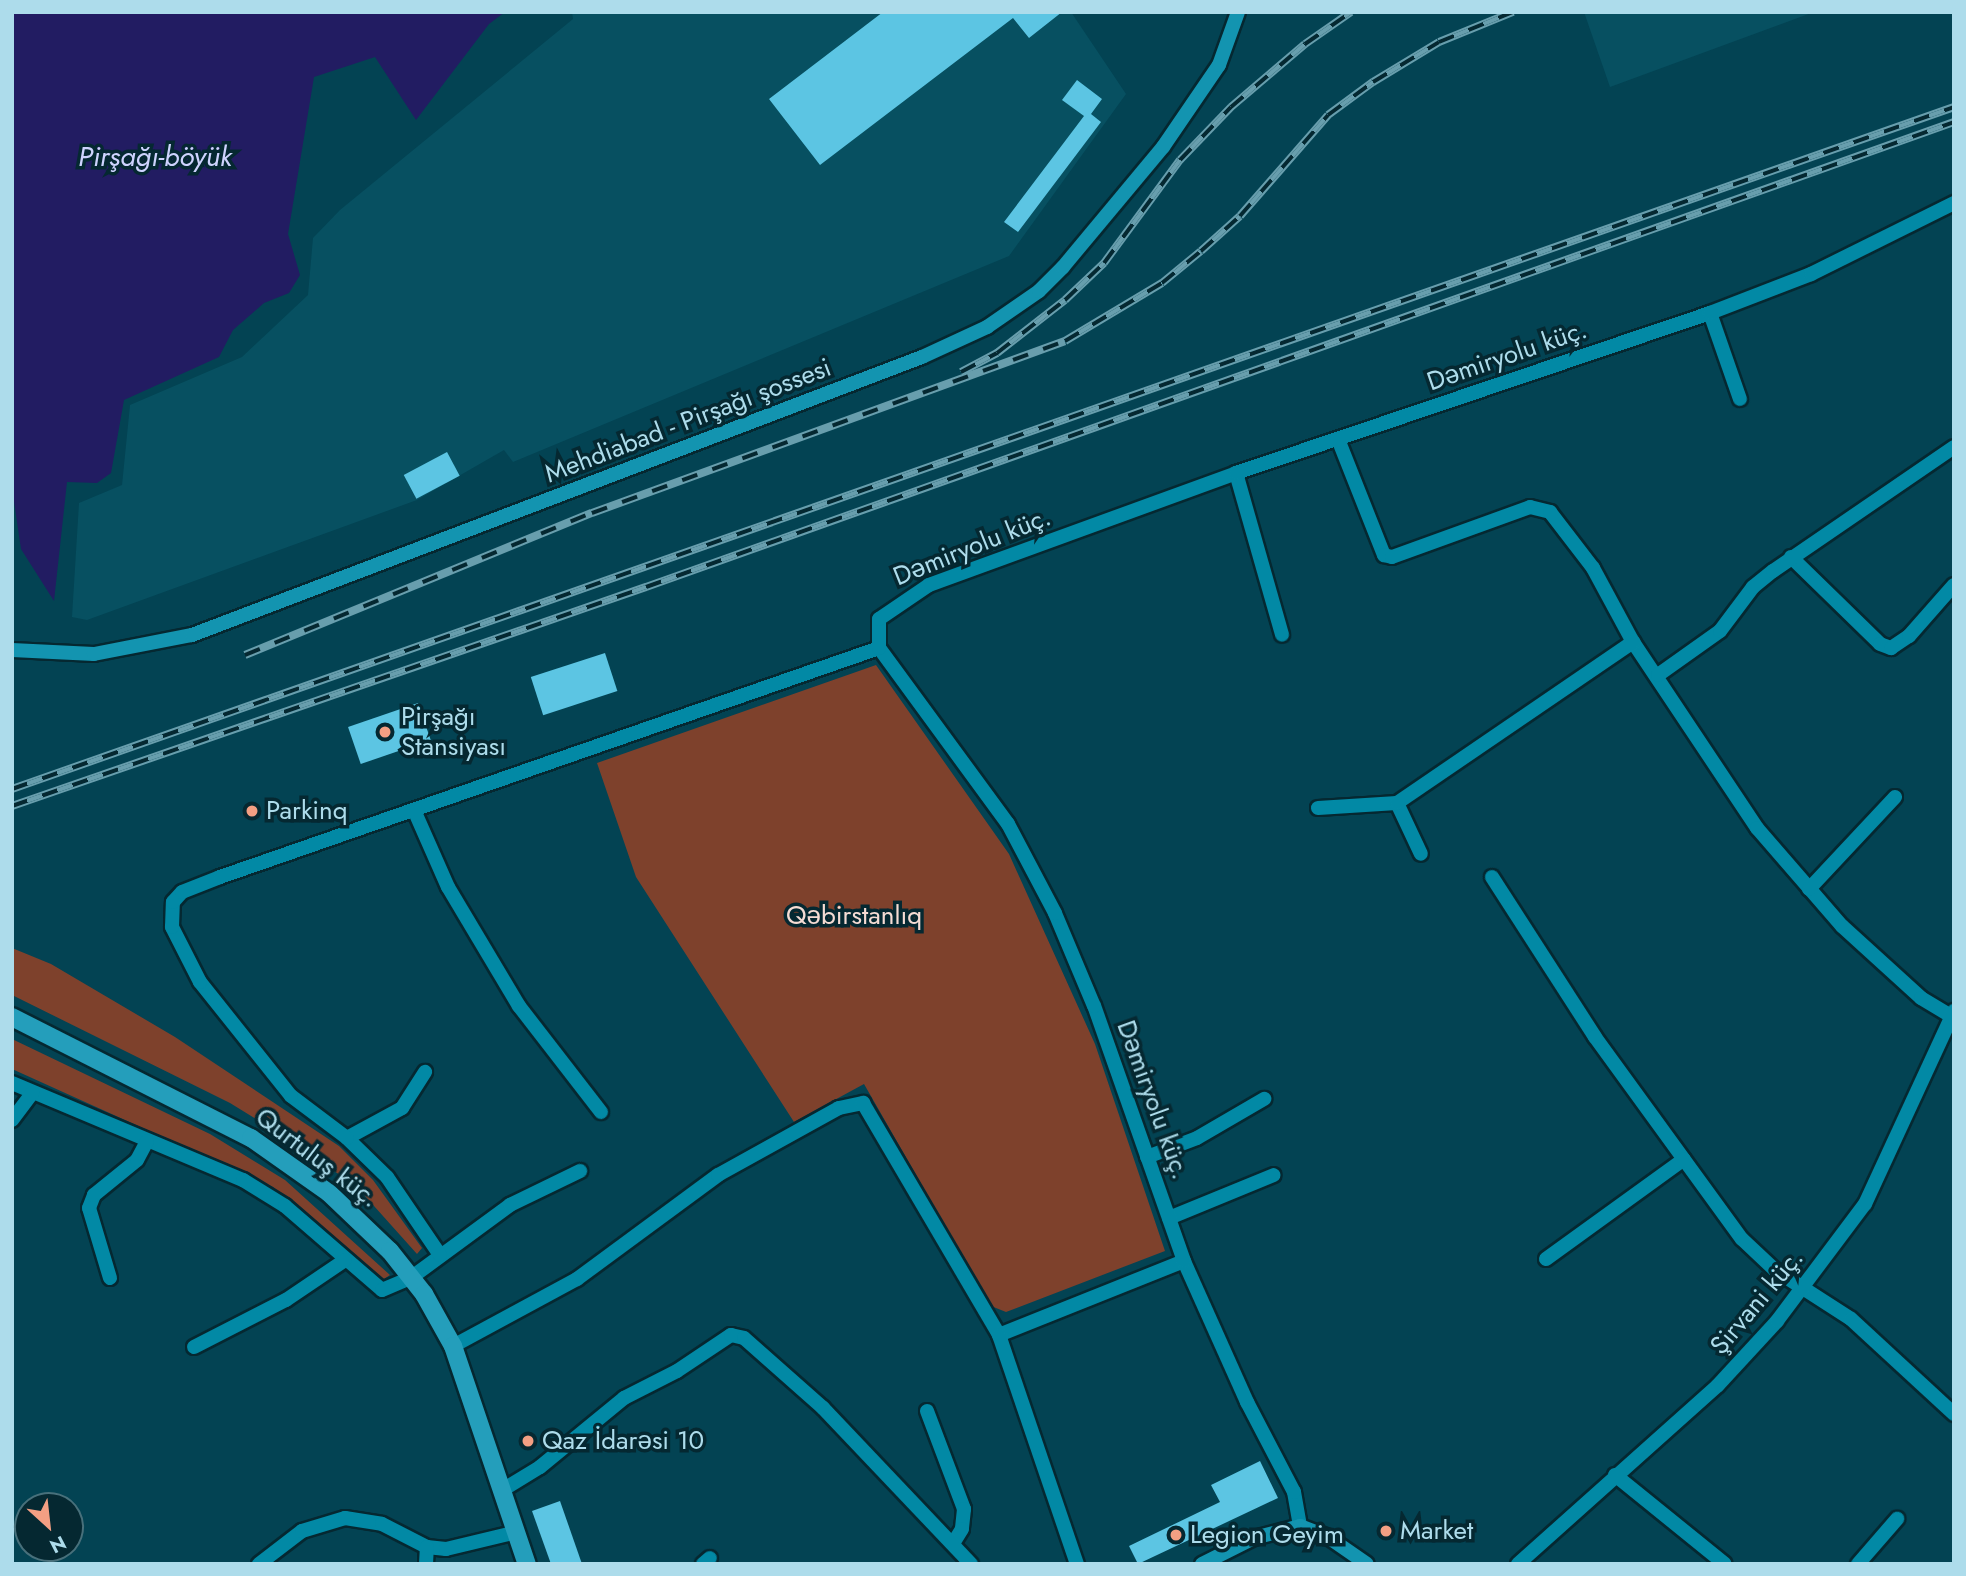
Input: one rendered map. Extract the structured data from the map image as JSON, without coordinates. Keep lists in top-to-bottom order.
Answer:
{
  "streets": {
    "main road": ["Mehdiabad - Pirşağı şossesi", "Qurtuluş küç."],
    "street": ["Dəmiryolu küç.", "Şirvani küç."]
  },
  "water": ["Pirşağı-böyük"],
  "parks": ["Qəbirstanlıq"],
  "places": [
    "Pirşağı Stansiyası",
    "Parkinq",
    "Qaz İdarəsi 10",
    "Market",
    "Legion Geyim"
  ],
  "north": "bottom right"
}
